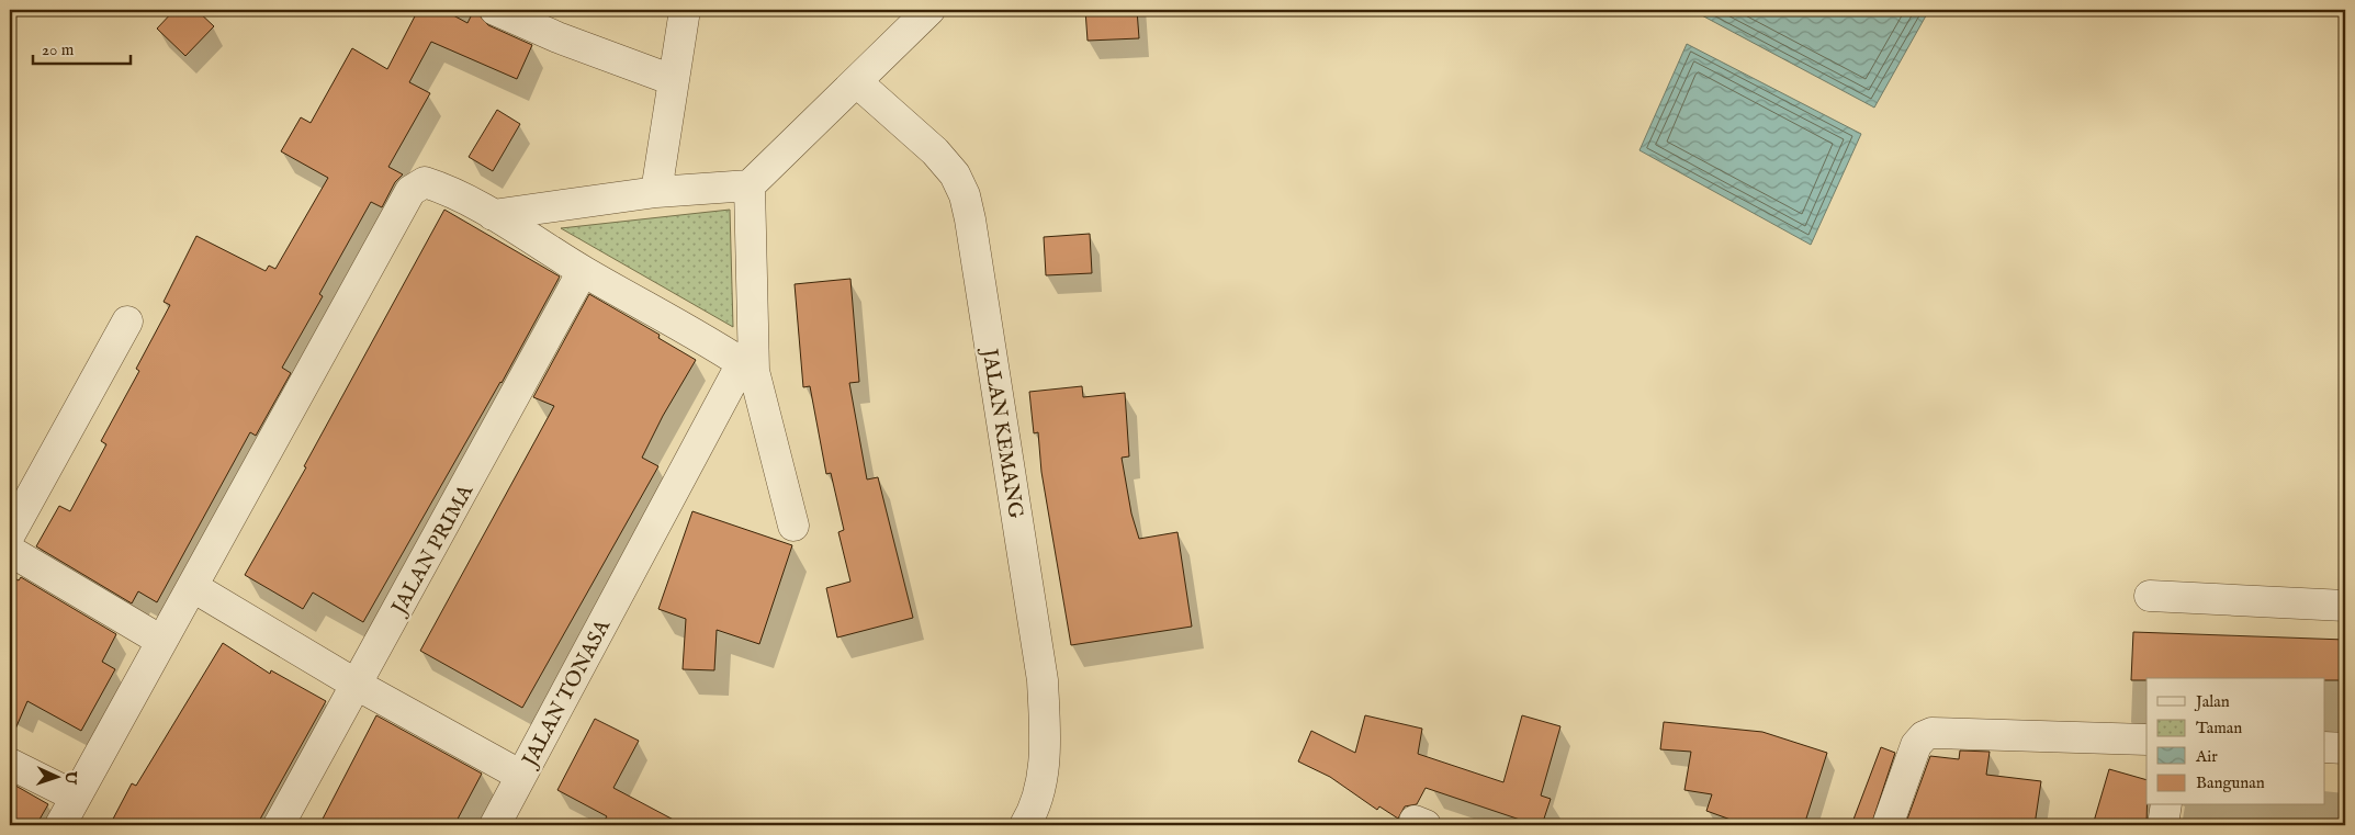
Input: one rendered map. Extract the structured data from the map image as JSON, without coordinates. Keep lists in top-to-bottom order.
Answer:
{
  "streets": {
    "street": ["JALAN KEMANG", "JALAN PRIMA", "JALAN TONASA"]
  },
  "crossings": [
    ["JALAN PRIMA", "JALAN TONASA"]
  ],
  "legend": [
    "Jalan",
    "Taman",
    "Air",
    "Bangunan"
  ],
  "scale_bar": "20 m",
  "north": "right"
}
